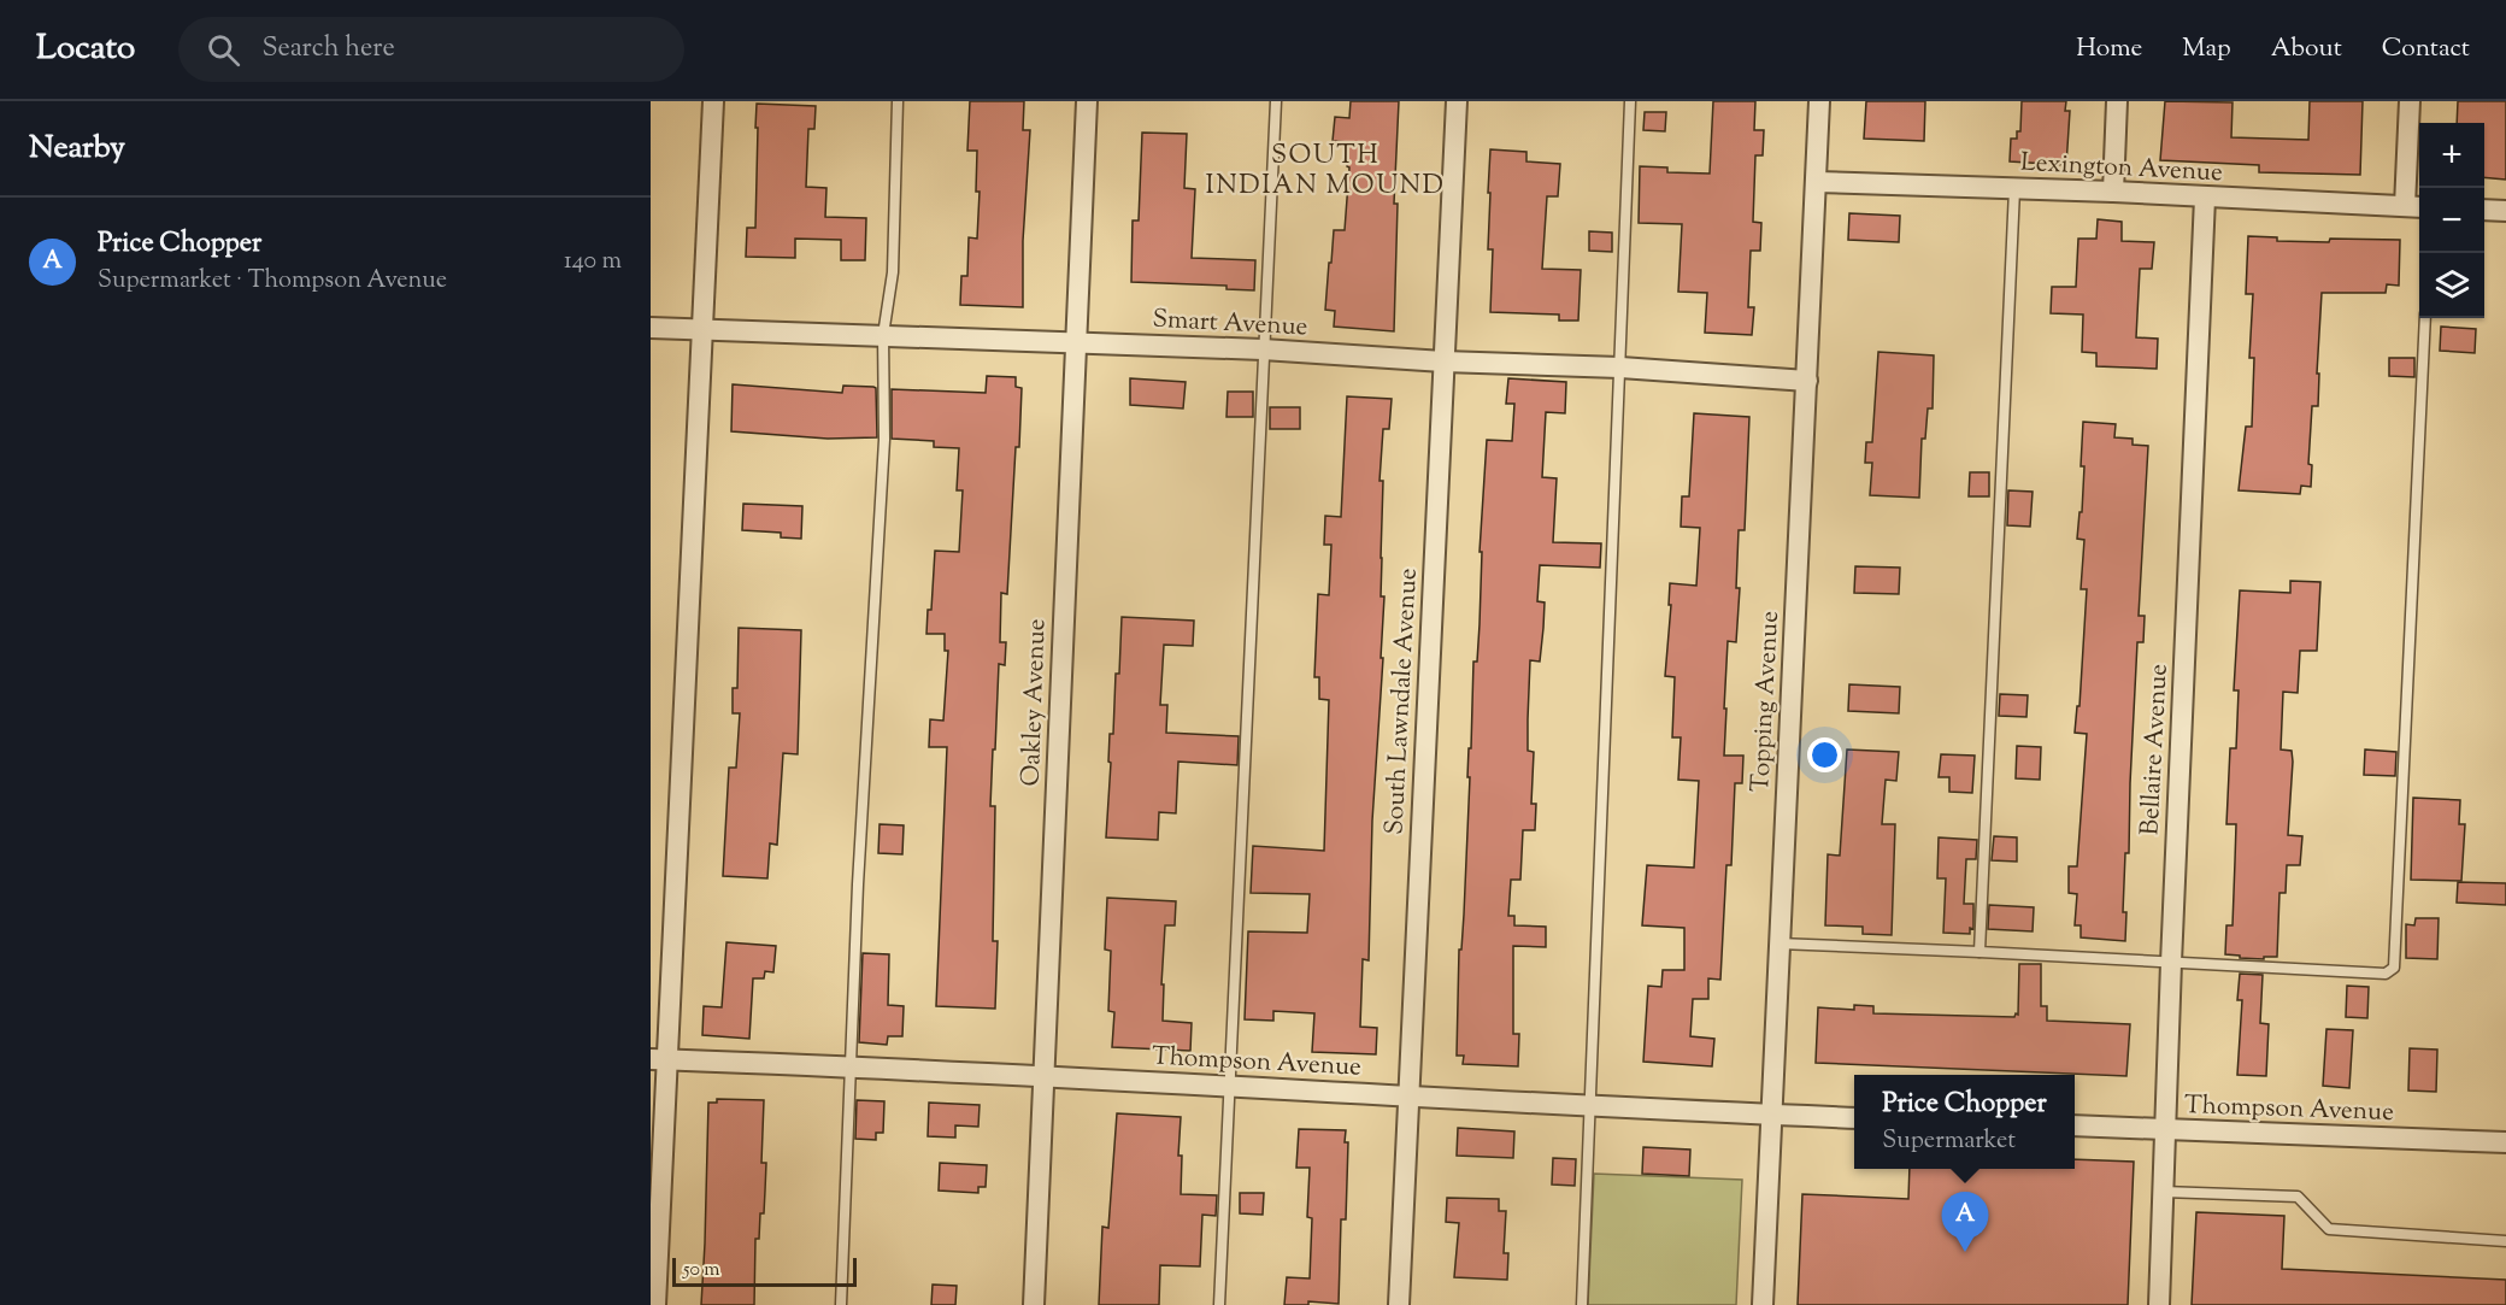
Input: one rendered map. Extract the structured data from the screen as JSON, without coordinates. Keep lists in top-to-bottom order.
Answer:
{
  "streets": {
    "street": [
      "Lexington Avenue",
      "Smart Avenue",
      "South Lawndale Avenue",
      "Topping Avenue",
      "Oakley Avenue",
      "Bellaire Avenue",
      "Thompson Avenue"
    ]
  },
  "crossings": [
    ["Lexington Avenue", "Topping Avenue"],
    ["Lexington Avenue", "Bellaire Avenue"],
    ["Smart Avenue", "South Lawndale Avenue"],
    ["Smart Avenue", "Topping Avenue"],
    ["Smart Avenue", "Oakley Avenue"],
    ["South Lawndale Avenue", "Thompson Avenue"],
    ["Topping Avenue", "Thompson Avenue"],
    ["Oakley Avenue", "Thompson Avenue"],
    ["Bellaire Avenue", "Thompson Avenue"]
  ],
  "districts": ["SOUTH INDIAN MOUND"],
  "scale_bar": "50 m",
  "page": {
    "header": "Locato",
    "search": "Search here",
    "nav": [
      "Home",
      "Map",
      "About",
      "Contact"
    ],
    "heading": "Nearby",
    "map_buttons": ["+", "−"],
    "list": [
      {
        "mark": "A",
        "name": "Price Chopper",
        "note": "Supermarket · Thompson Avenue",
        "value": "140 m"
      }
    ],
    "popup": ["Price Chopper", "Supermarket"],
    "pins": "A",
    "scale": "50 m"
  }
}
